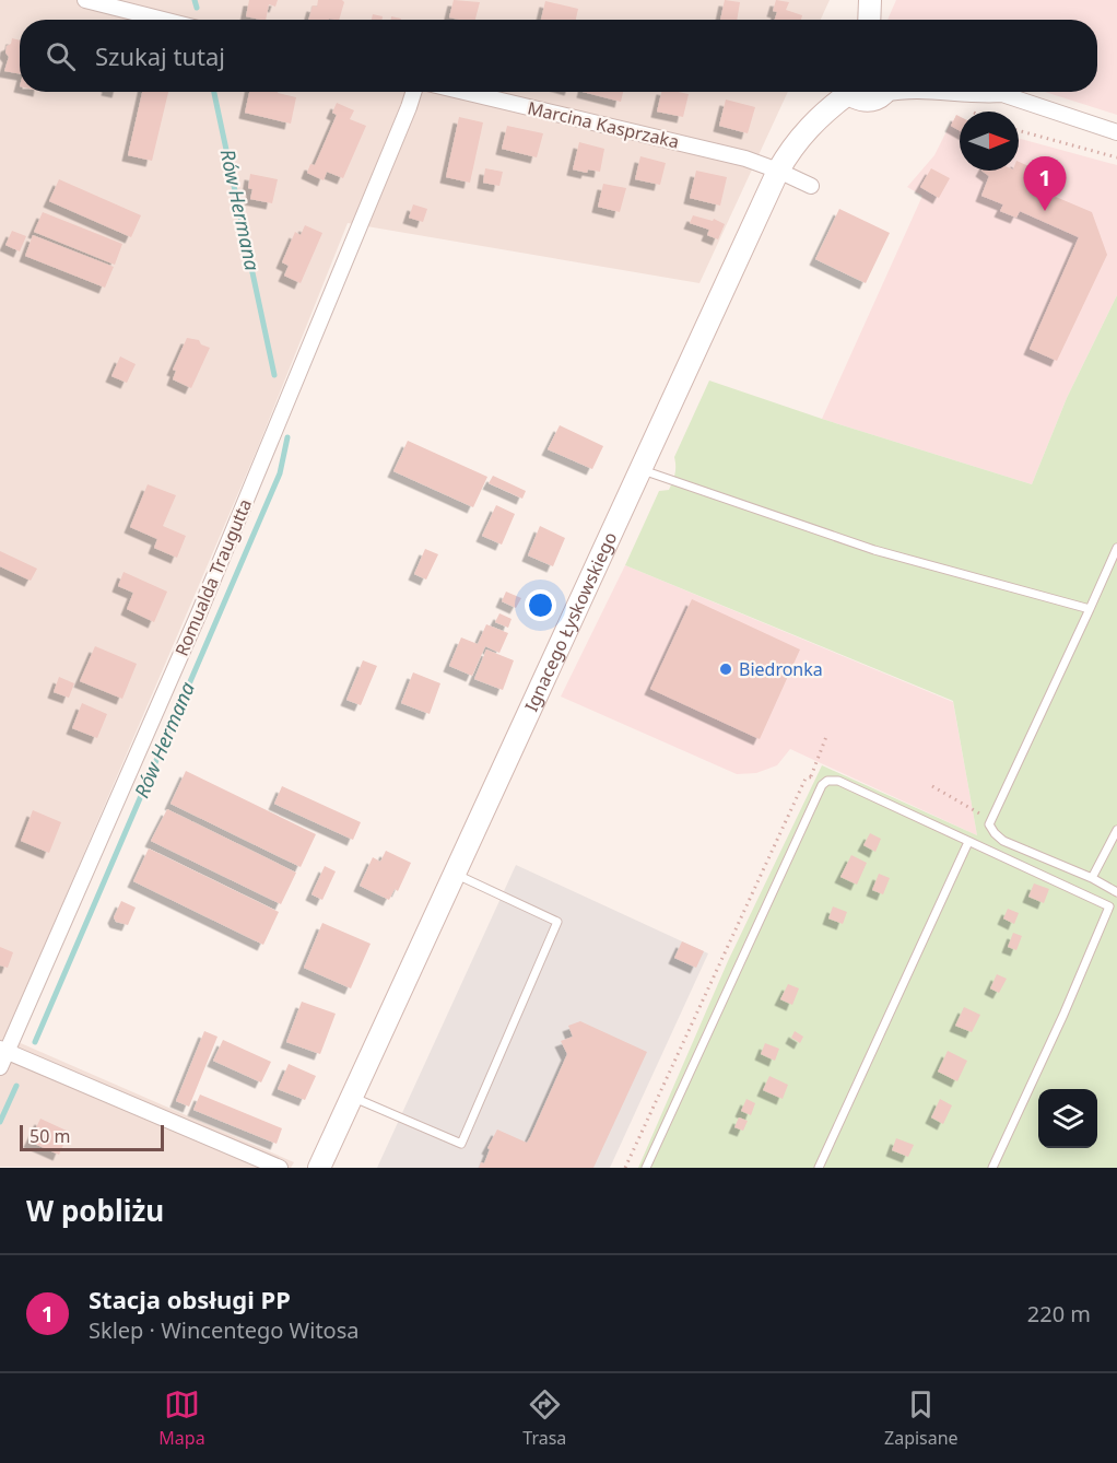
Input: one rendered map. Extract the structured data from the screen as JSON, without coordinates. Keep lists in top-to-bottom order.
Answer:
{
  "streets": {
    "street": ["Marcina Kasprzaka", "Romualda Traugutta", "Ignacego Łyskowskiego"]
  },
  "crossings": [
    ["Marcina Kasprzaka", "Ignacego Łyskowskiego"]
  ],
  "water": ["Rów Hermana"],
  "places": ["Biedronka"],
  "scale_bar": "50 m",
  "north": "right",
  "page": {
    "search": "Szukaj tutaj",
    "pins": "1",
    "scale": "50 m",
    "heading": "W pobliżu",
    "list": [
      {
        "mark": "1",
        "name": "Stacja obsługi PP",
        "note": "Sklep · Wincentego Witosa",
        "value": "220 m"
      }
    ],
    "nav": ["Mapa", "Trasa", "Zapisane"]
  }
}
